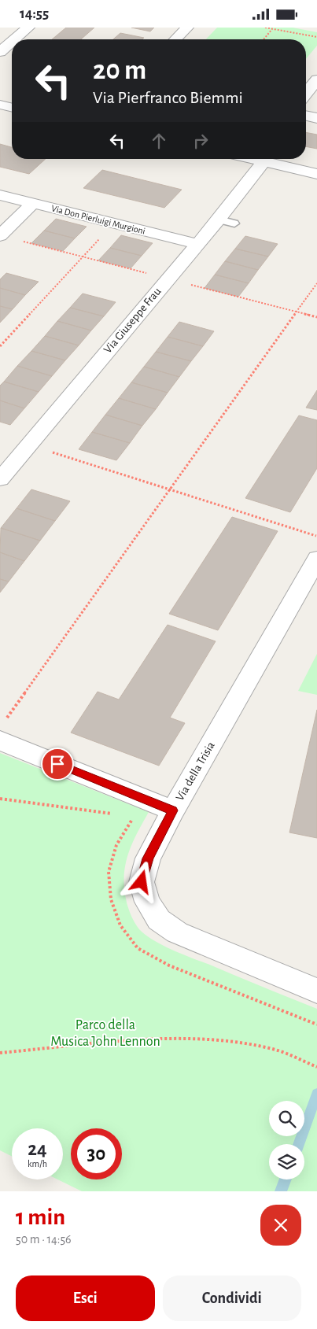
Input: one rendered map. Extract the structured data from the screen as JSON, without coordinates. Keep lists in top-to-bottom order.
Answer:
{
  "streets": {
    "street": ["Via Don Pierluigi Murgioni", "Via Giuseppe Frau", "Via della Trisia"]
  },
  "crossings": [
    ["Via Don Pierluigi Murgioni", "Via Giuseppe Frau"]
  ],
  "parks": ["Parco della Musica John Lennon"],
  "page": {
    "status": "14:55",
    "turn": ["20 m", "Via Pierfranco Biemmi"],
    "speed": "24 km/h",
    "limit": "30",
    "heading": ["1 min", "50 m · 14:56"],
    "buttons": ["Esci", "Condividi"]
  }
}
